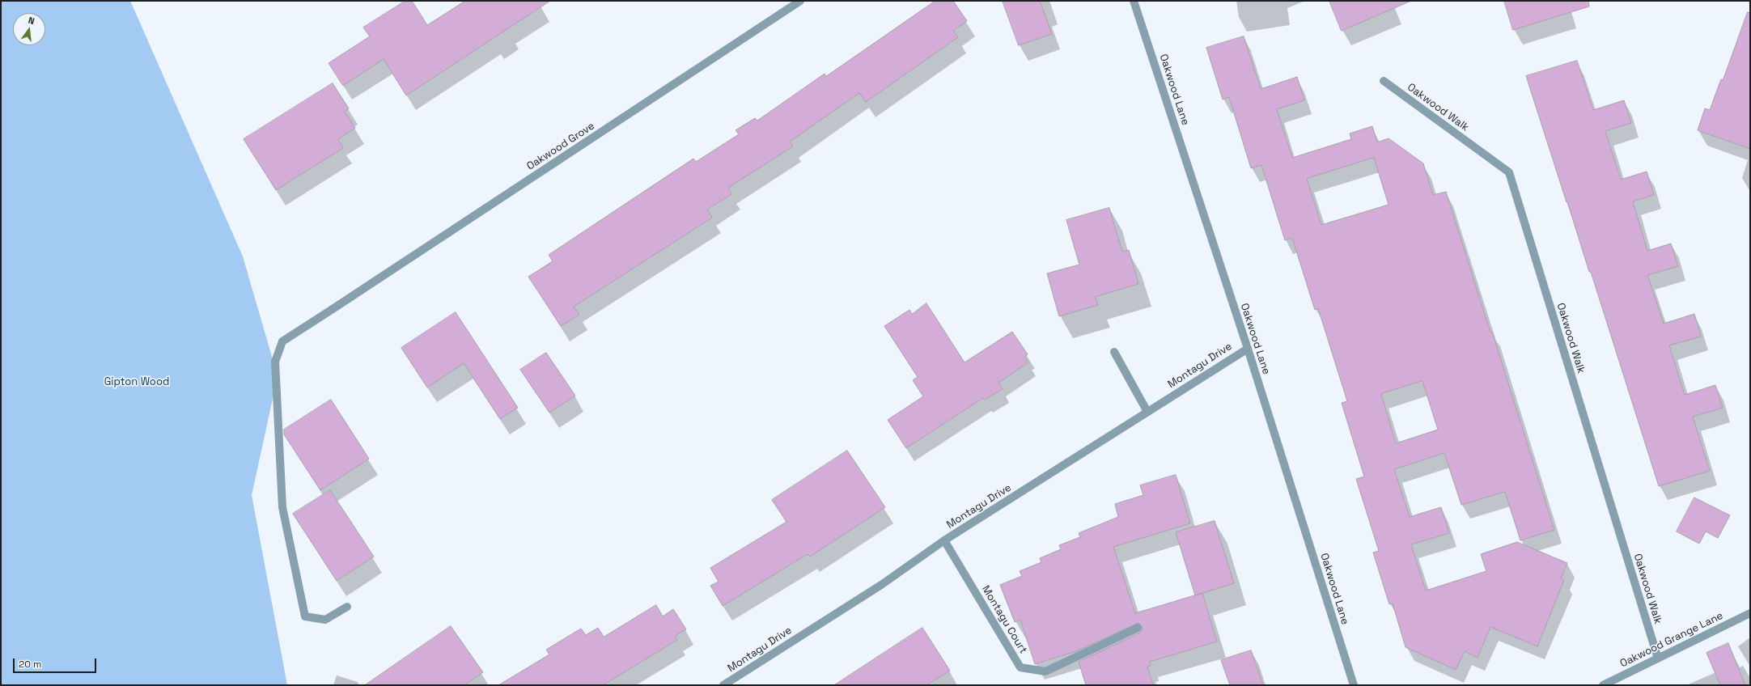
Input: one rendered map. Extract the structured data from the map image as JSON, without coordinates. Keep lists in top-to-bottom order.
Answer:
{
  "streets": {
    "street": [
      "Oakwood Lane",
      "Oakwood Walk",
      "Oakwood Grove",
      "Montagu Drive",
      "Montagu Court",
      "Oakwood Grange Lane"
    ]
  },
  "crossings": [
    ["Oakwood Lane", "Montagu Drive"],
    ["Oakwood Walk", "Oakwood Grange Lane"],
    ["Montagu Drive", "Montagu Court"]
  ],
  "parks": ["Gipton Wood"],
  "scale_bar": "20 m",
  "north": "top"
}
